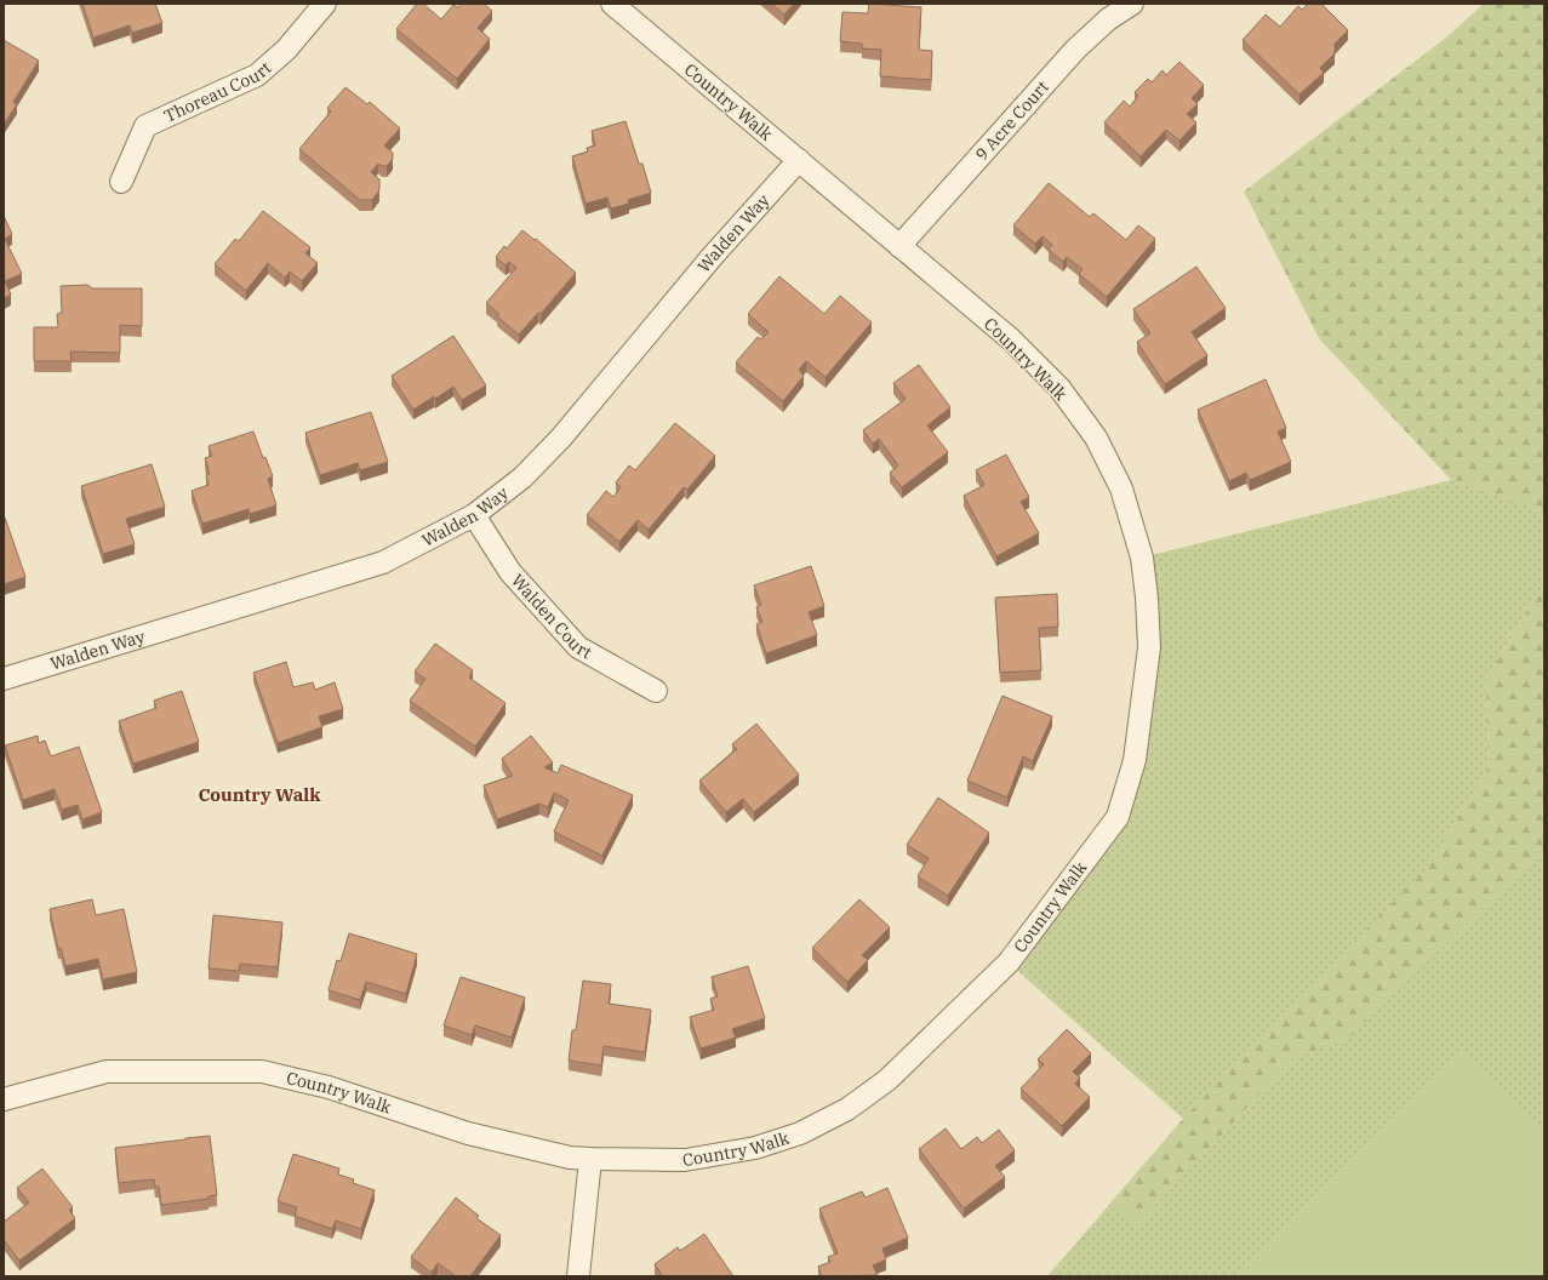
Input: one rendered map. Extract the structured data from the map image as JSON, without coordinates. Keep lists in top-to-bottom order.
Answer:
{
  "streets": {
    "street": [
      "Thoreau Court",
      "Country Walk",
      "9 Acre Court",
      "Walden Way",
      "Walden Court"
    ]
  },
  "crossings": [
    ["Country Walk", "9 Acre Court"],
    ["Country Walk", "Walden Way"],
    ["Walden Way", "Walden Court"]
  ],
  "districts": ["Country Walk"]
}
